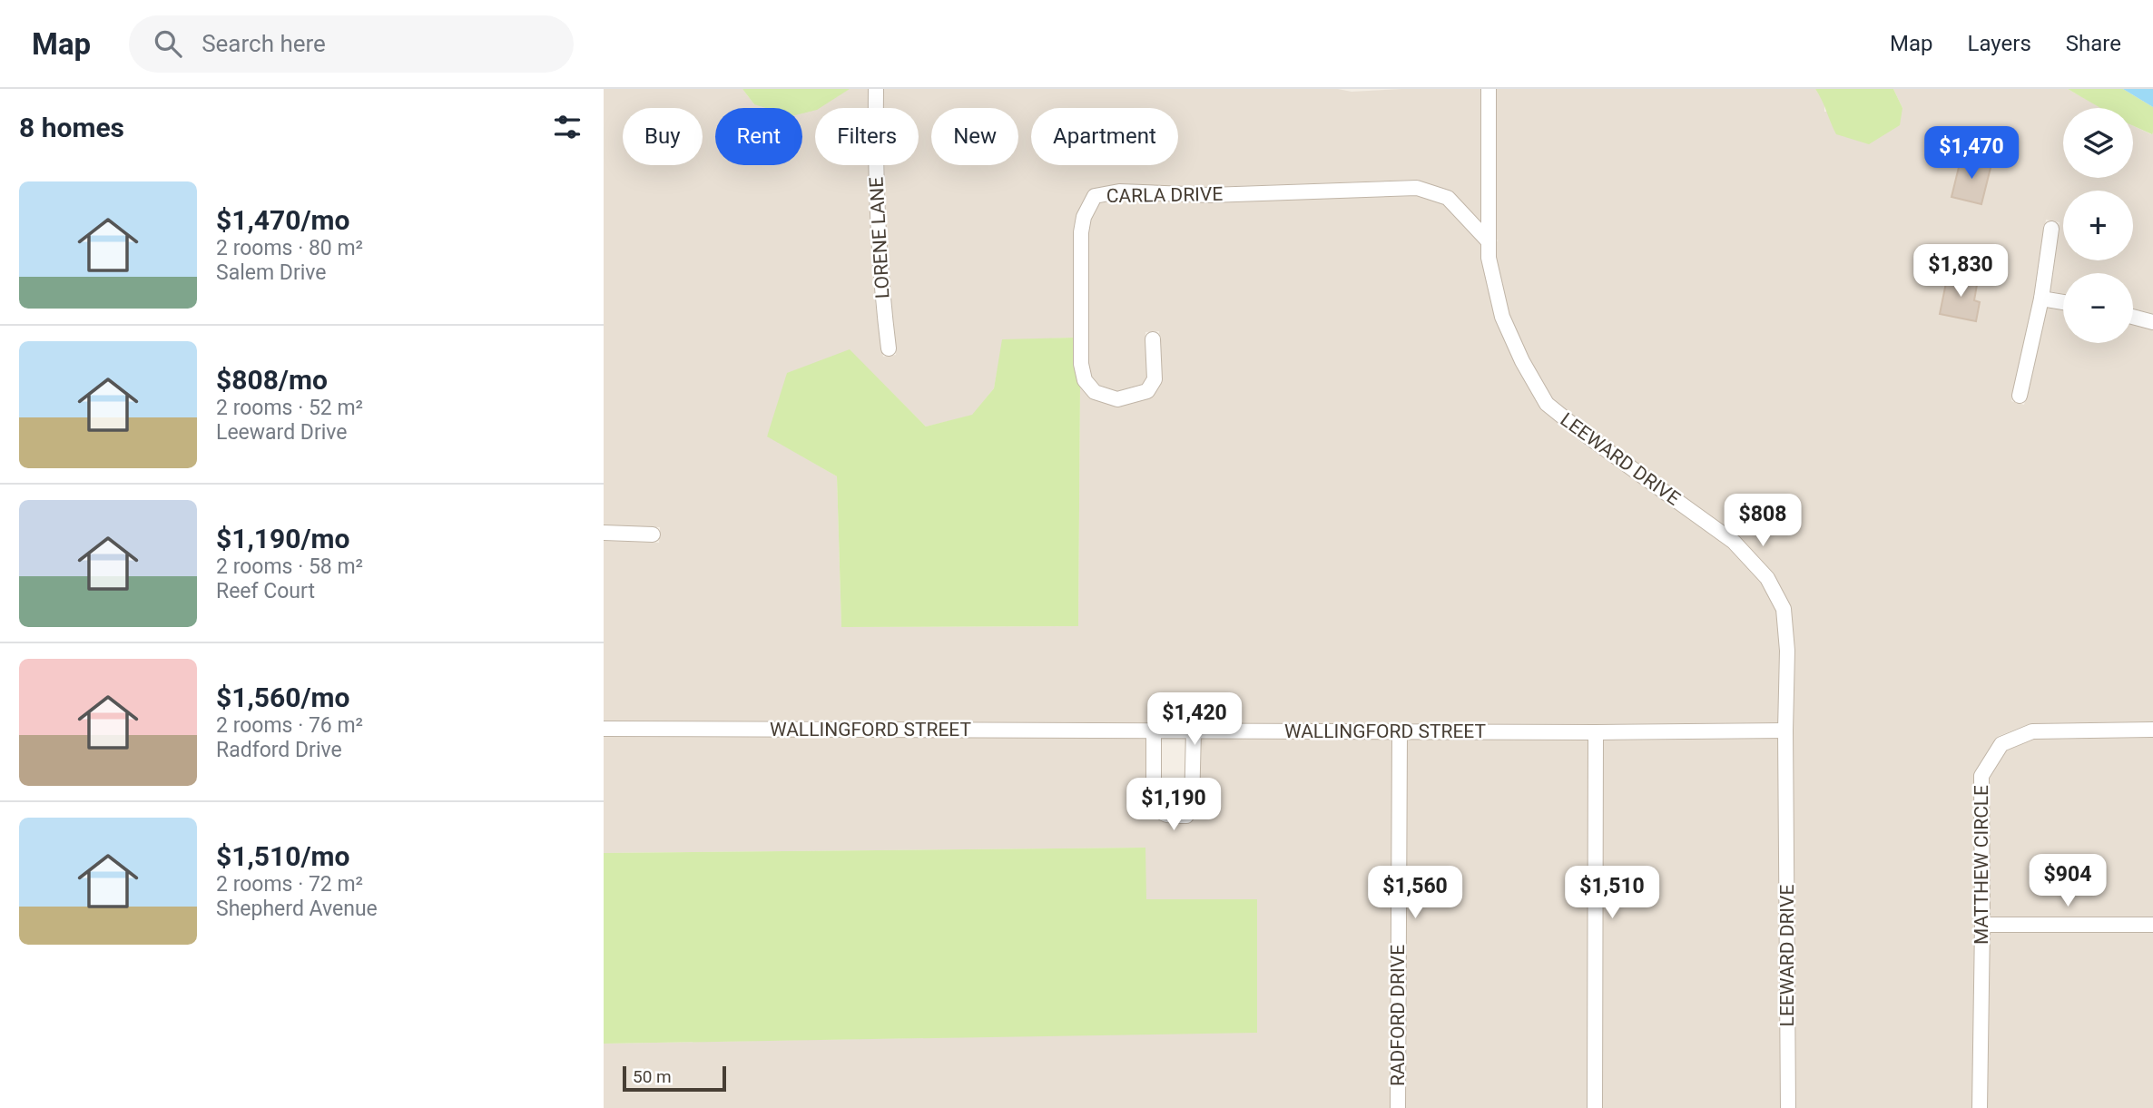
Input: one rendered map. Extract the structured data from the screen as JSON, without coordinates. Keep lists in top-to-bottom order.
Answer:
{
  "streets": {
    "street": [
      "CARLA DRIVE",
      "LORENE LANE",
      "LEEWARD DRIVE",
      "WALLINGFORD STREET",
      "MATTHEW CIRCLE",
      "RADFORD DRIVE"
    ]
  },
  "crossings": [
    ["CARLA DRIVE", "LEEWARD DRIVE"],
    ["LEEWARD DRIVE", "WALLINGFORD STREET"],
    ["WALLINGFORD STREET", "RADFORD DRIVE"]
  ],
  "scale_bar": "50 m",
  "page": {
    "header": "Map",
    "search": "Search here",
    "nav": ["Map", "Layers", "Share"],
    "heading": "8 homes",
    "map_buttons": ["+", "−"],
    "chip": [
      "Buy",
      "Rent",
      "Filters",
      "New",
      "Apartment"
    ],
    "price": [
      "$1,470",
      "$1,830",
      "$808",
      "$1,420",
      "$1,190",
      "$904",
      "$1,560",
      "$1,510"
    ],
    "list": [
      {
        "name": "$1,470/mo",
        "note": "2 rooms · 80 m² · Salem Drive"
      },
      {
        "name": "$808/mo",
        "note": "2 rooms · 52 m² · Leeward Drive"
      },
      {
        "name": "$1,190/mo",
        "note": "2 rooms · 58 m² · Reef Court"
      },
      {
        "name": "$1,560/mo",
        "note": "2 rooms · 76 m² · Radford Drive"
      },
      {
        "name": "$1,510/mo",
        "note": "2 rooms · 72 m² · Shepherd Avenue"
      }
    ],
    "scale": "50 m"
  }
}
